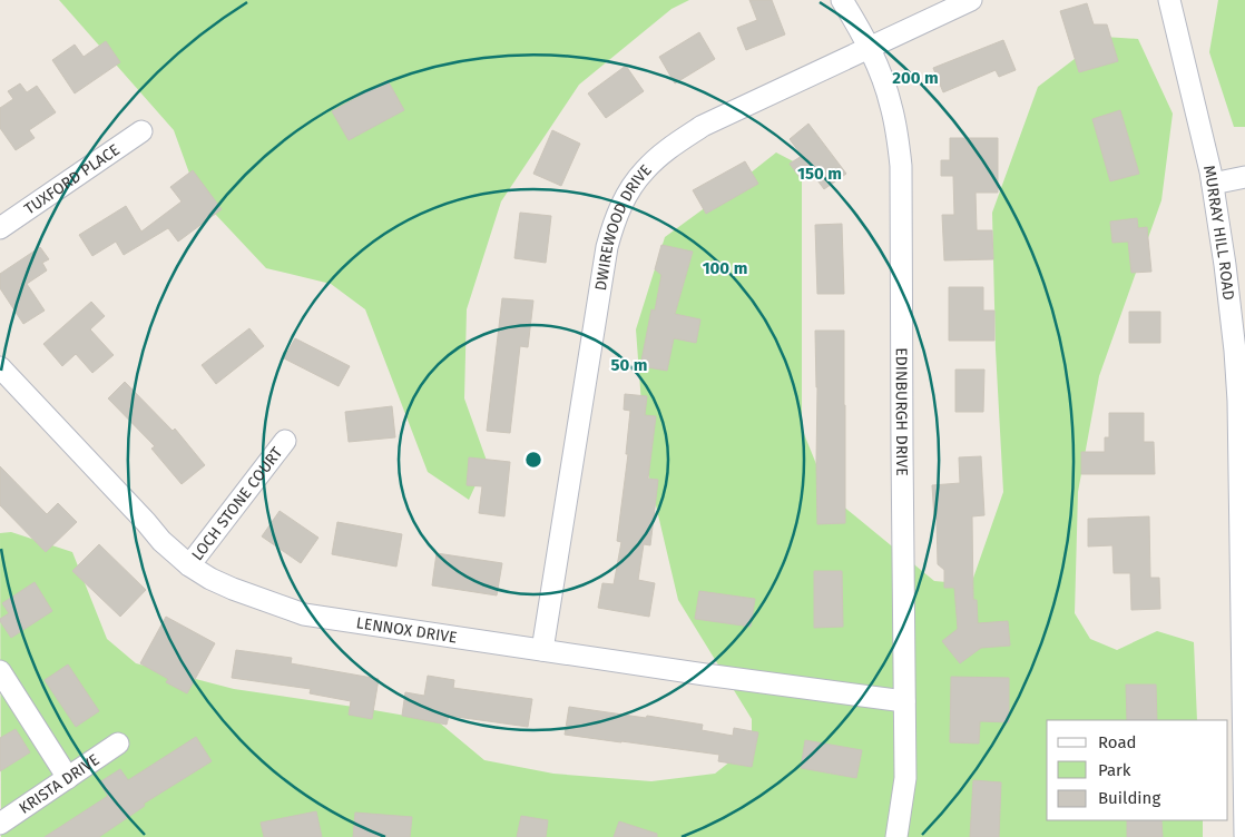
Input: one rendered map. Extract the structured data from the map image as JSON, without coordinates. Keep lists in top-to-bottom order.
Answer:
{
  "streets": {
    "street": [
      "TUXFORD PLACE",
      "DWIREWOOD DRIVE",
      "MURRAY HILL ROAD",
      "EDINBURGH DRIVE",
      "LOCH STONE COURT",
      "LENNOX DRIVE",
      "KRISTA DRIVE"
    ]
  },
  "crossings": [
    ["DWIREWOOD DRIVE", "EDINBURGH DRIVE"],
    ["DWIREWOOD DRIVE", "LENNOX DRIVE"],
    ["EDINBURGH DRIVE", "LENNOX DRIVE"],
    ["LOCH STONE COURT", "LENNOX DRIVE"]
  ],
  "legend": ["Road", "Park", "Building"],
  "rings": [
    "200 m",
    "150 m",
    "100 m",
    "50 m"
  ]
}
